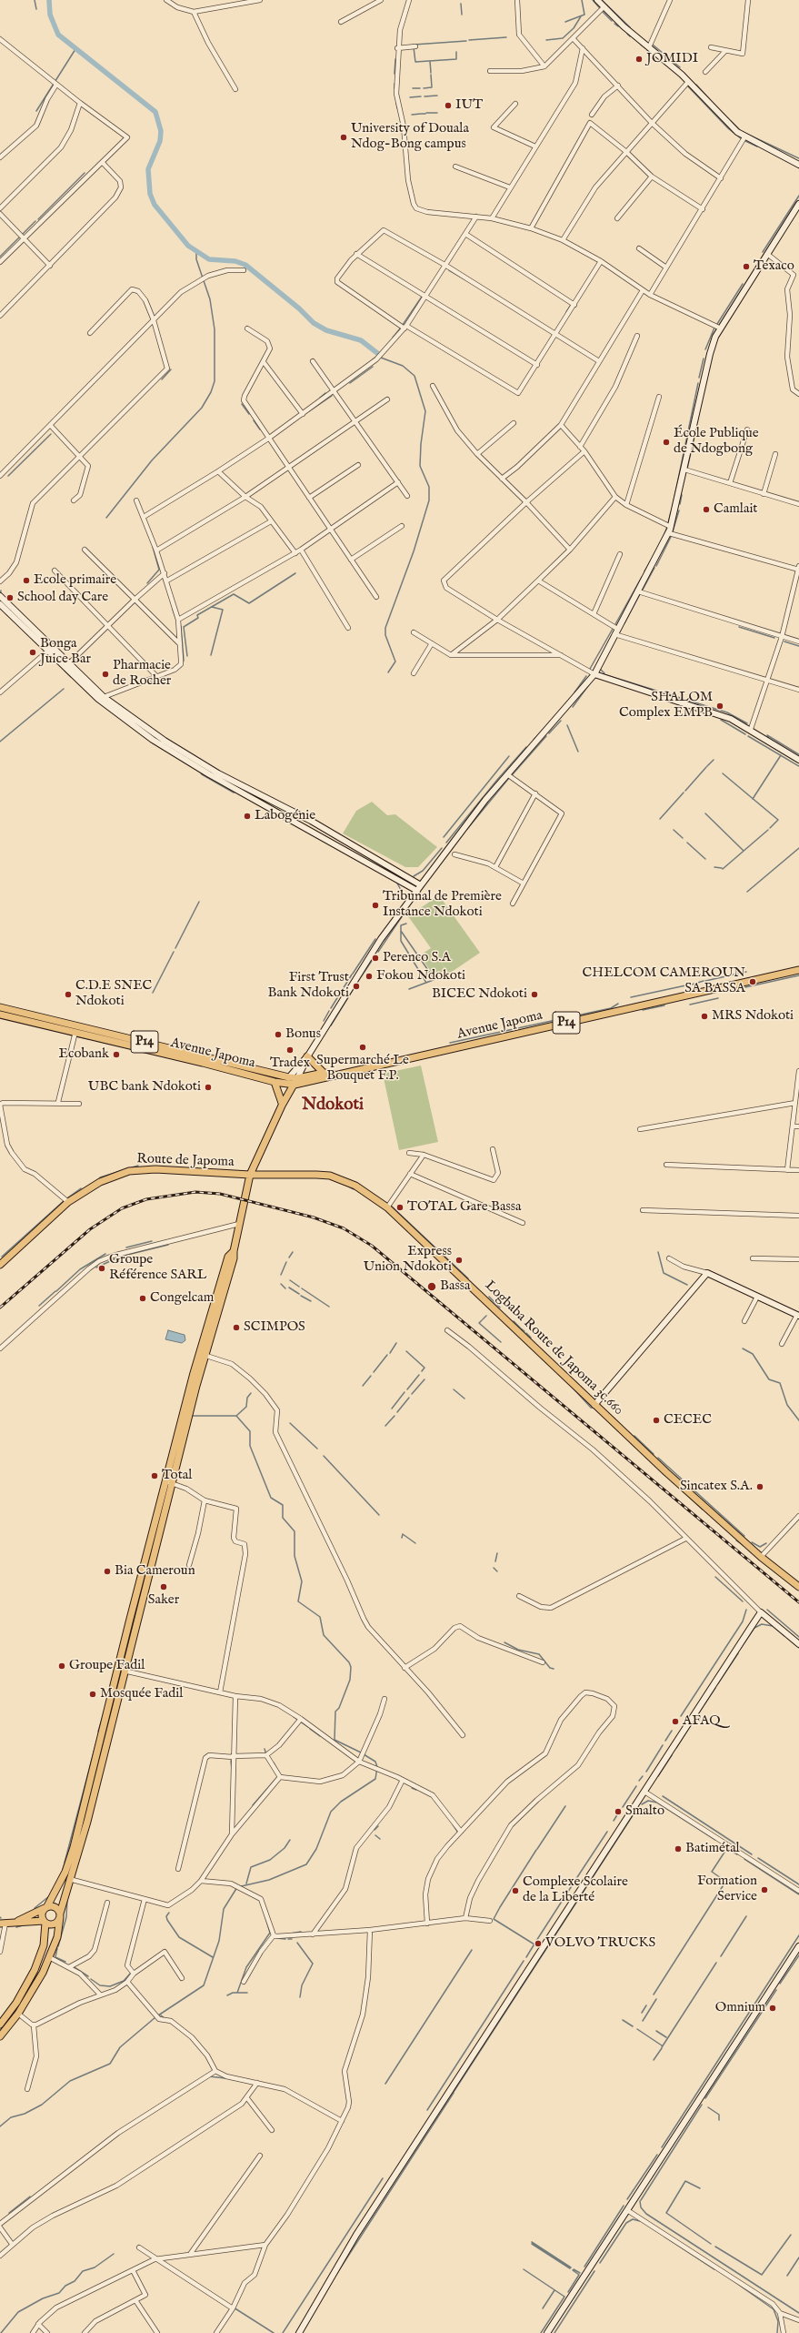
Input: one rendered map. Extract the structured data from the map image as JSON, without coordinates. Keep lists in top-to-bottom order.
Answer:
{
  "streets": {
    "main road": [
      "P14",
      "Avenue Japoma",
      "Route de Japoma",
      "Logbaba Route de Japoma 3c.660"
    ]
  },
  "crossings": [
    ["Route de Japoma", "Logbaba Route de Japoma 3c.660"]
  ],
  "districts": ["Ndokoti"],
  "places": [
    "JOMIDI",
    "IUT",
    "University of Douala Ndog-Bong campus",
    "Texaco",
    "École Publique de Ndogbong",
    "Camlait",
    "Ecole primaire",
    "School day Care",
    "Bonga Juice Bar",
    "Pharmacie de Rocher",
    "SHALOM Complex EMPB",
    "Labogénie",
    "Tribunal de Première Instance Ndokoti",
    "Perenco S.A",
    "Fokou Ndokoti",
    "CHELCOM CAMEROUN SA BASSA",
    "First Trust Bank Ndokoti",
    "C.D.E SNEC Ndokoti",
    "BICEC Ndokoti",
    "MRS Ndokoti",
    "Bonus",
    "Supermarché Le Bouquet F.P.",
    "Tradex",
    "Ecobank",
    "UBC bank Ndokoti",
    "TOTAL Gare Bassa",
    "Express Union Ndokoti",
    "Groupe Référence SARL",
    "Bassa",
    "Congelcam",
    "SCIMPOS",
    "CECEC",
    "Total",
    "Sincatex S.A.",
    "Bia Cameroun",
    "Saker",
    "Groupe Fadil",
    "Mosquée Fadil",
    "AFAQ",
    "Smalto",
    "Batimétal",
    "Formation Service",
    "Complexe Scolaire de la Liberté",
    "VOLVO TRUCKS",
    "Omnium"
  ]
}
